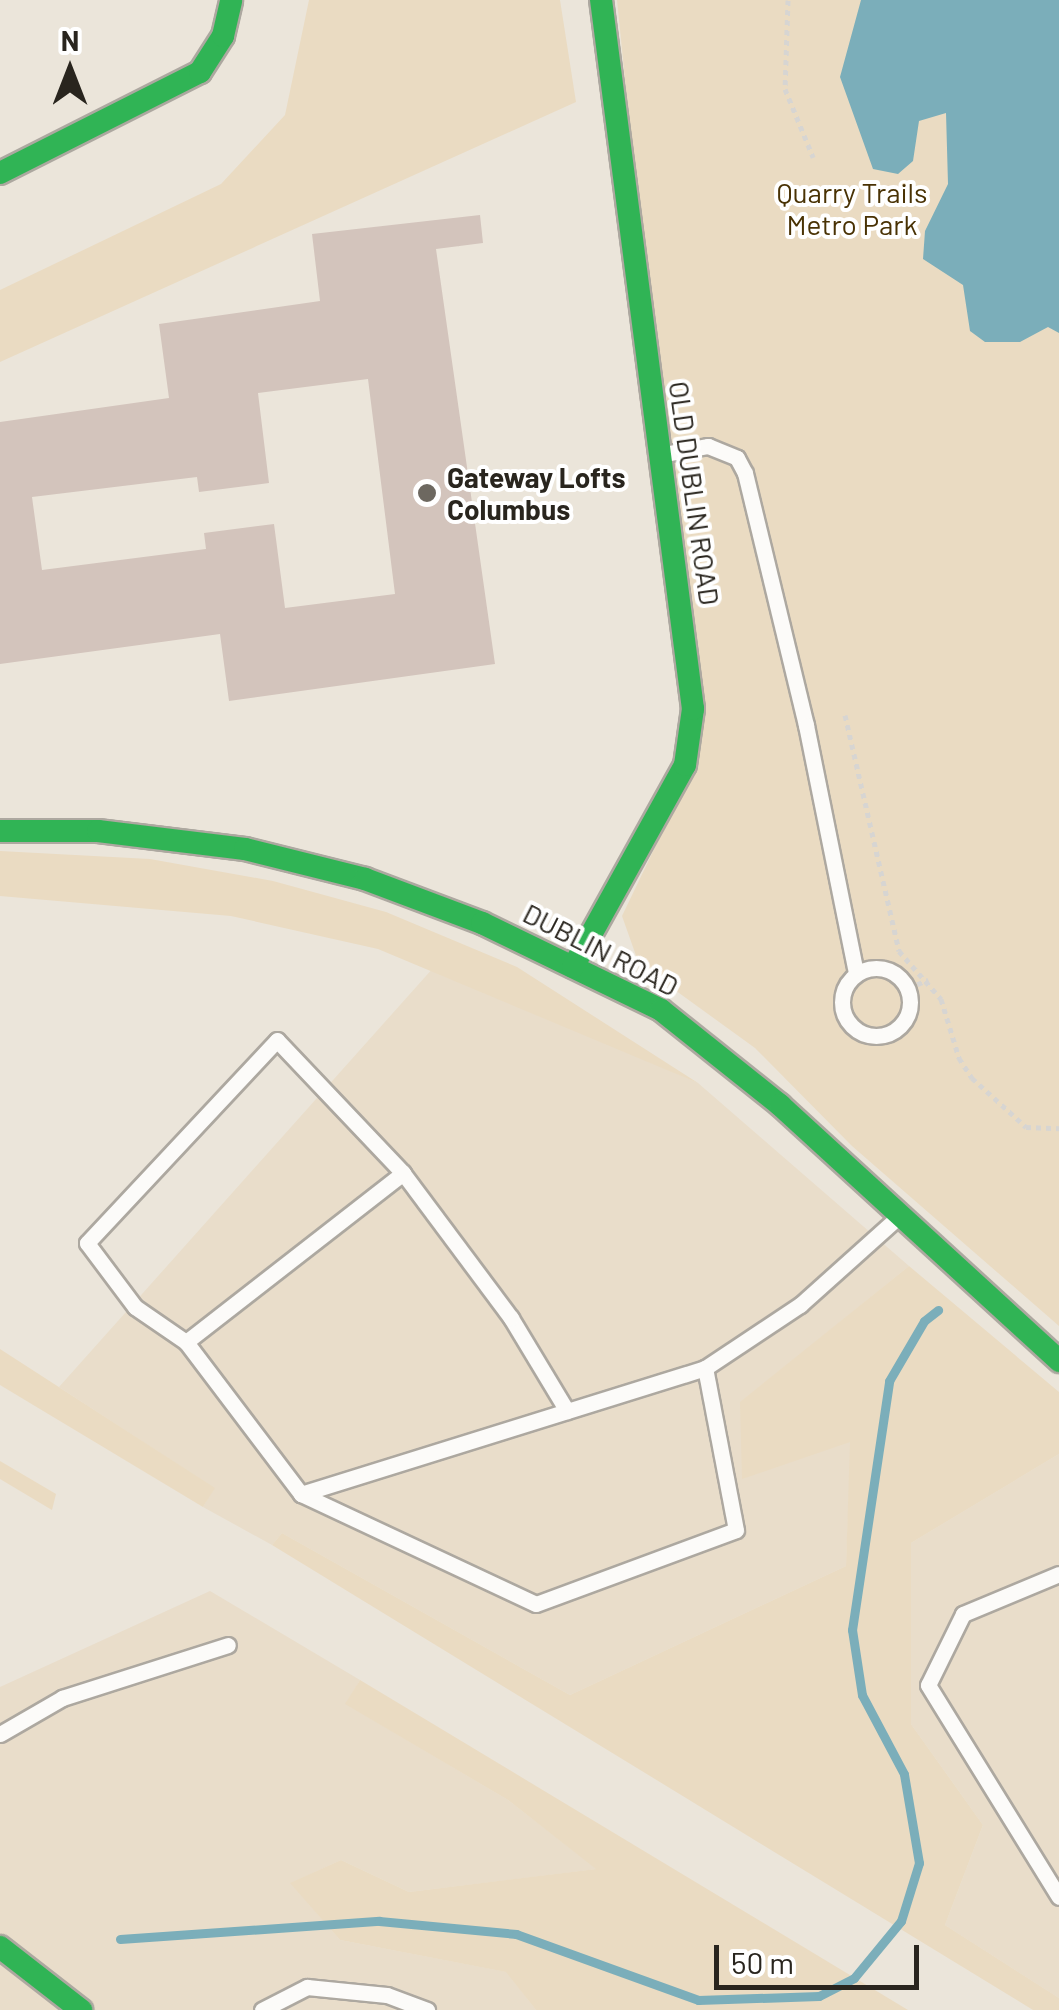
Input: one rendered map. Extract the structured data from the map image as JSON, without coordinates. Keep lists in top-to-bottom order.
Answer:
{
  "streets": {
    "street": ["OLD DUBLIN ROAD", "DUBLIN ROAD"]
  },
  "crossings": [
    ["OLD DUBLIN ROAD", "DUBLIN ROAD"]
  ],
  "parks": ["Quarry Trails Metro Park"],
  "places": ["Gateway Lofts Columbus"],
  "scale_bar": "50 m",
  "north": "top"
}
